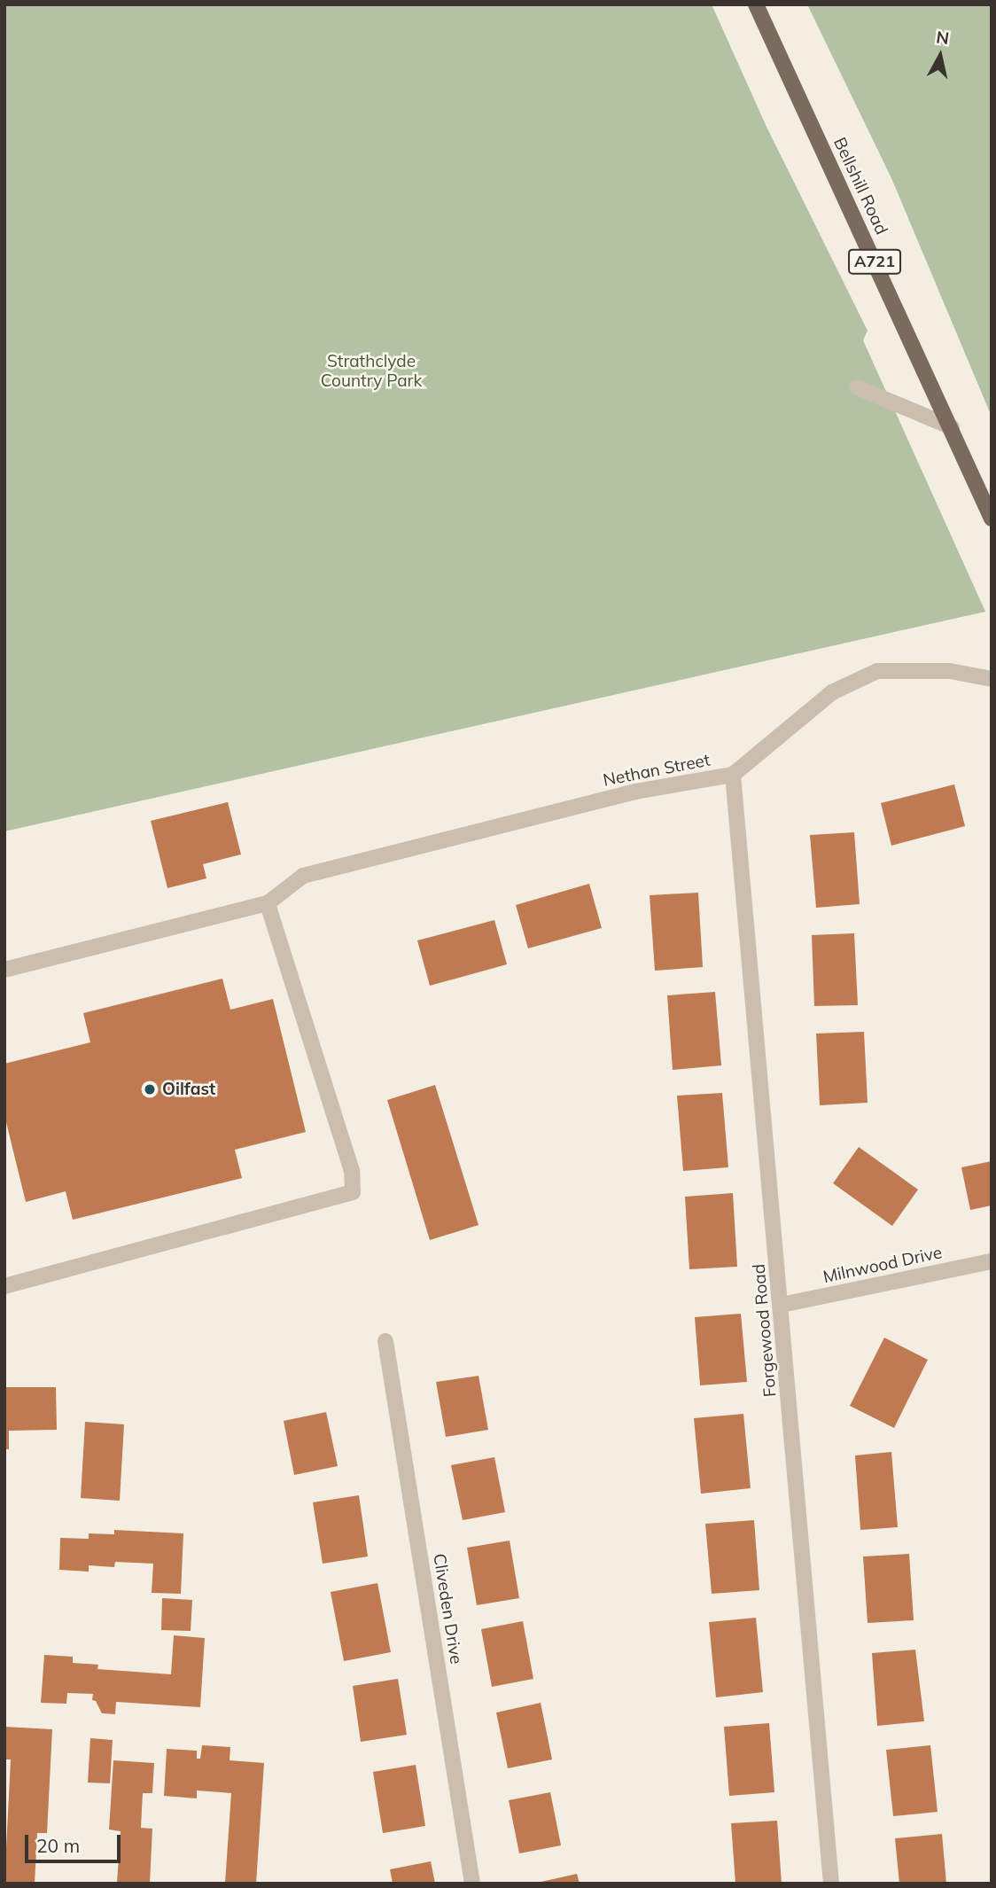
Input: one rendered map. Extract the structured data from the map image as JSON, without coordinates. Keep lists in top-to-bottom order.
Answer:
{
  "streets": {
    "main road": ["Bellshill Road", "A721"],
    "street": [
      "Nethan Street",
      "Milnwood Drive",
      "Forgewood Road",
      "Cliveden Drive"
    ]
  },
  "crossings": [
    ["Nethan Street", "Forgewood Road"],
    ["Milnwood Drive", "Forgewood Road"]
  ],
  "parks": ["Strathclyde Country Park"],
  "places": ["Oilfast"],
  "scale_bar": "20 m",
  "north": "top"
}
